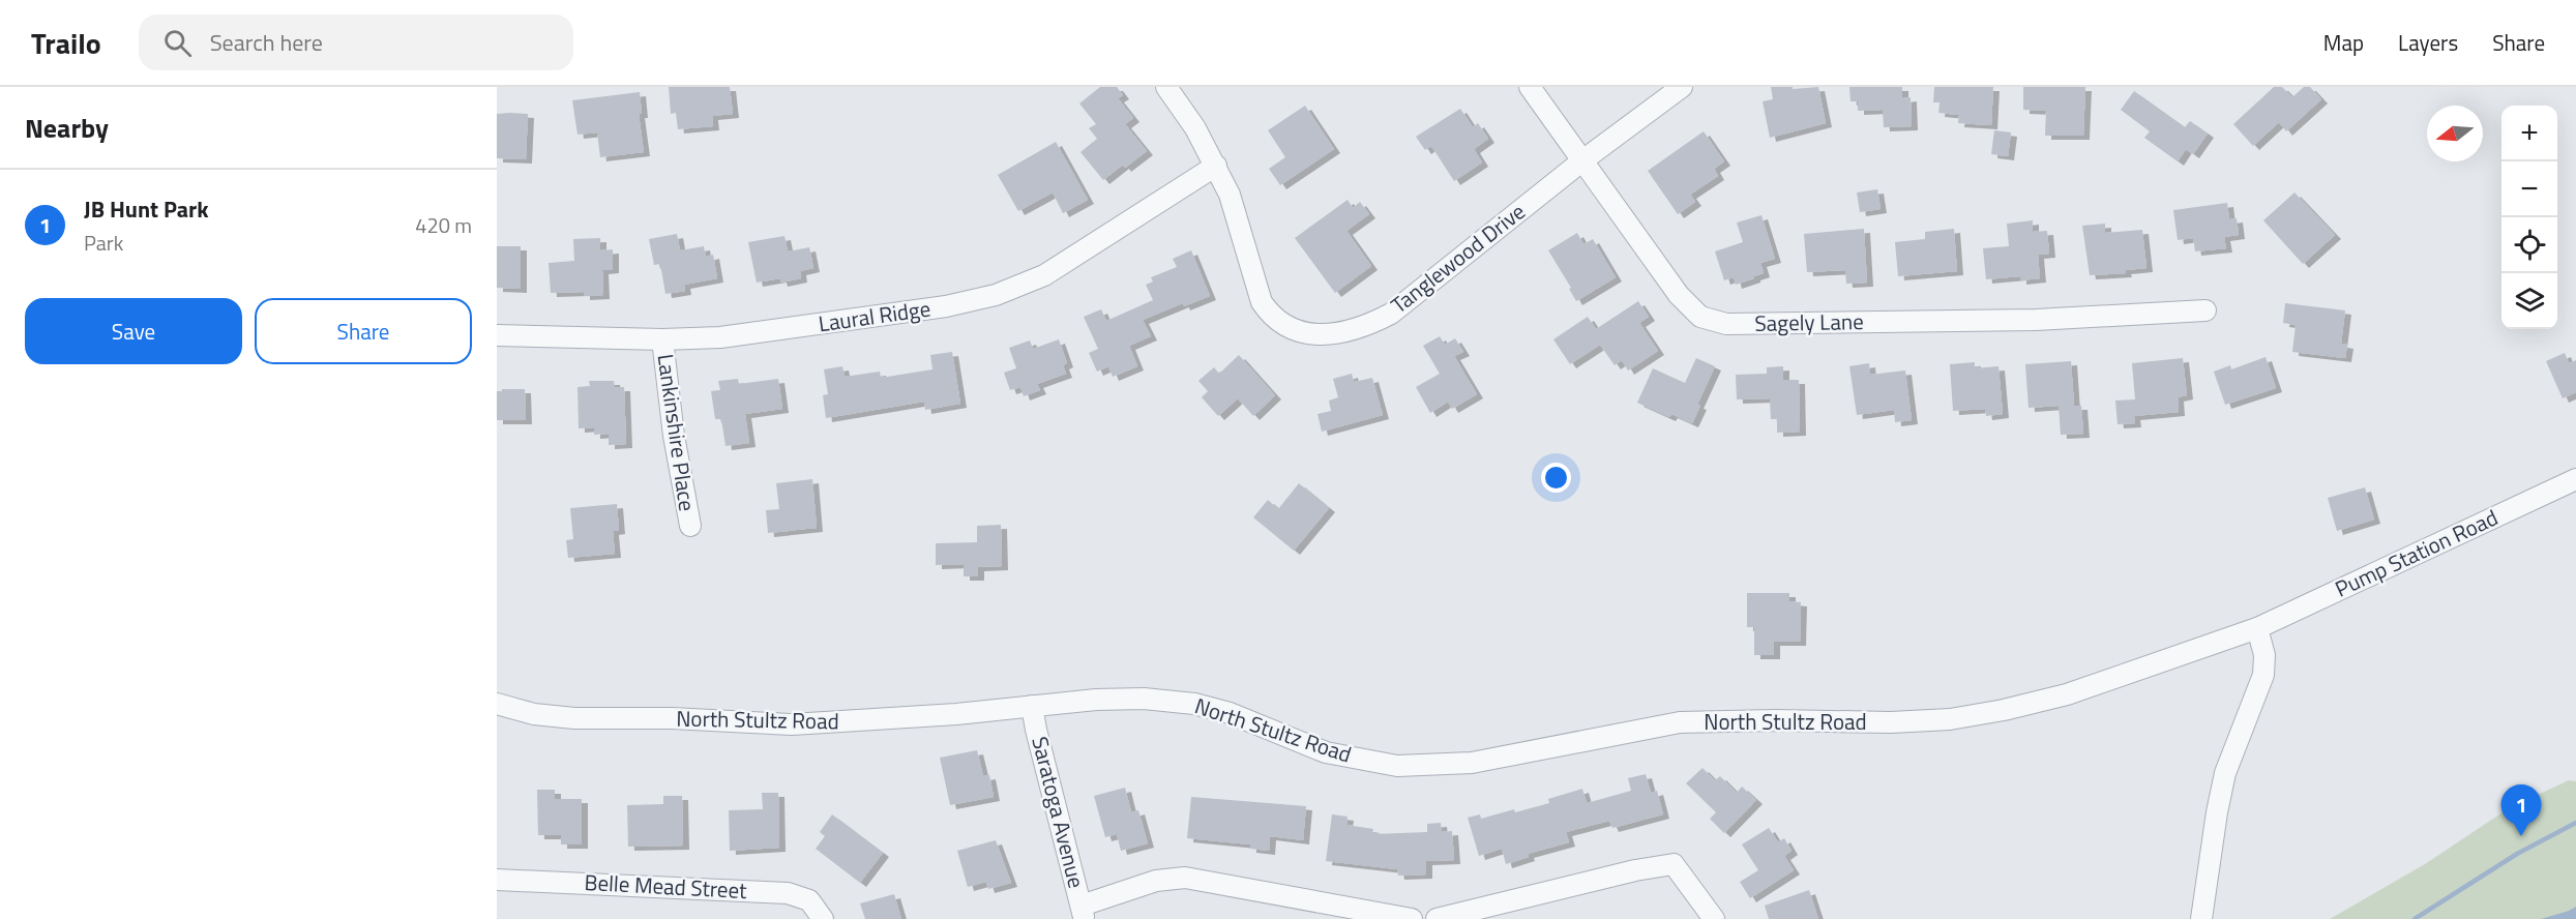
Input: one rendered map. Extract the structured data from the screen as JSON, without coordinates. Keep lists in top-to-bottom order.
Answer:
{
  "streets": {
    "street": [
      "Tanglewood Drive",
      "Laural Ridge",
      "Sagely Lane",
      "Lankinshire Place",
      "Pump Station Road",
      "North Stultz Road",
      "Saratoga Avenue",
      "Belle Mead Street"
    ]
  },
  "crossings": [
    ["Tanglewood Drive", "Laural Ridge"],
    ["Tanglewood Drive", "Sagely Lane"],
    ["Laural Ridge", "Lankinshire Place"],
    ["Pump Station Road", "North Stultz Road"],
    ["North Stultz Road", "Saratoga Avenue"]
  ],
  "north": "left",
  "page": {
    "header": "Trailo",
    "search": "Search here",
    "nav": ["Map", "Layers", "Share"],
    "heading": "Nearby",
    "map_buttons": ["+", "−"],
    "list": [
      {
        "mark": "1",
        "name": "JB Hunt Park",
        "note": "Park",
        "value": "420 m"
      }
    ],
    "buttons": ["Save", "Share"],
    "pins": "1"
  }
}
